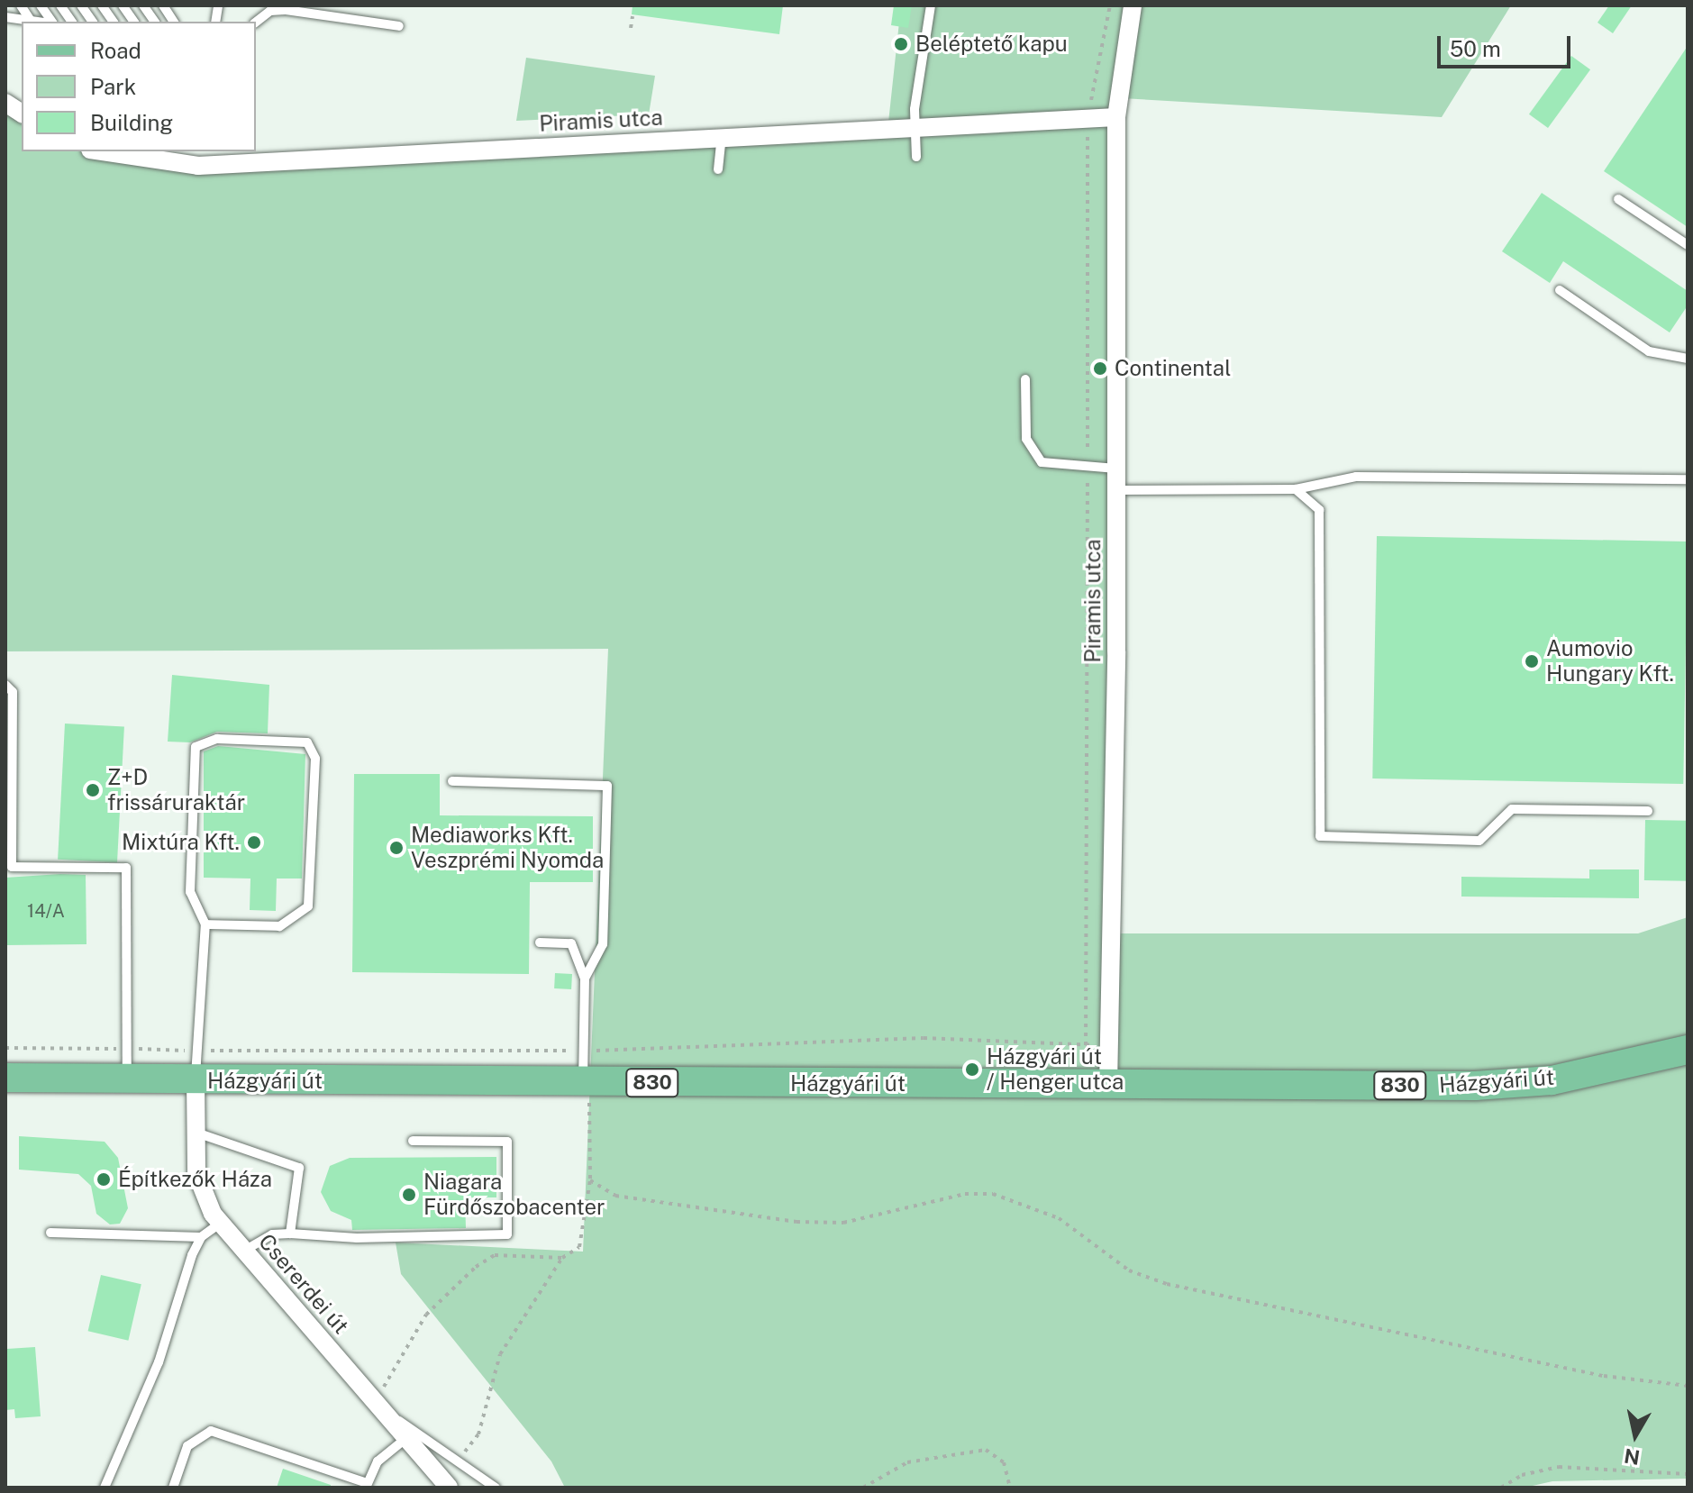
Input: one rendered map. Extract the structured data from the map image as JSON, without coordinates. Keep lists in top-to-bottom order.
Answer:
{
  "streets": {
    "main road": ["Házgyári út", "830"],
    "street": ["Piramis utca", "Csererdei út"]
  },
  "crossings": [
    ["Piramis utca", "Házgyári út"],
    ["Házgyári út", "Csererdei út"]
  ],
  "places": [
    "Beléptető kapu",
    "Continental",
    "Aumovio Hungary Kft.",
    "Z+D frissáruraktár",
    "Mixtúra Kft.",
    "Mediaworks Kft. Veszprémi Nyomda",
    "Házgyári út / Henger utca",
    "Építkezők Háza",
    "Niagara Fürdőszobacenter"
  ],
  "house_numbers": ["14/A"],
  "legend": ["Road", "Park", "Building"],
  "scale_bar": "50 m",
  "north": "bottom"
}
